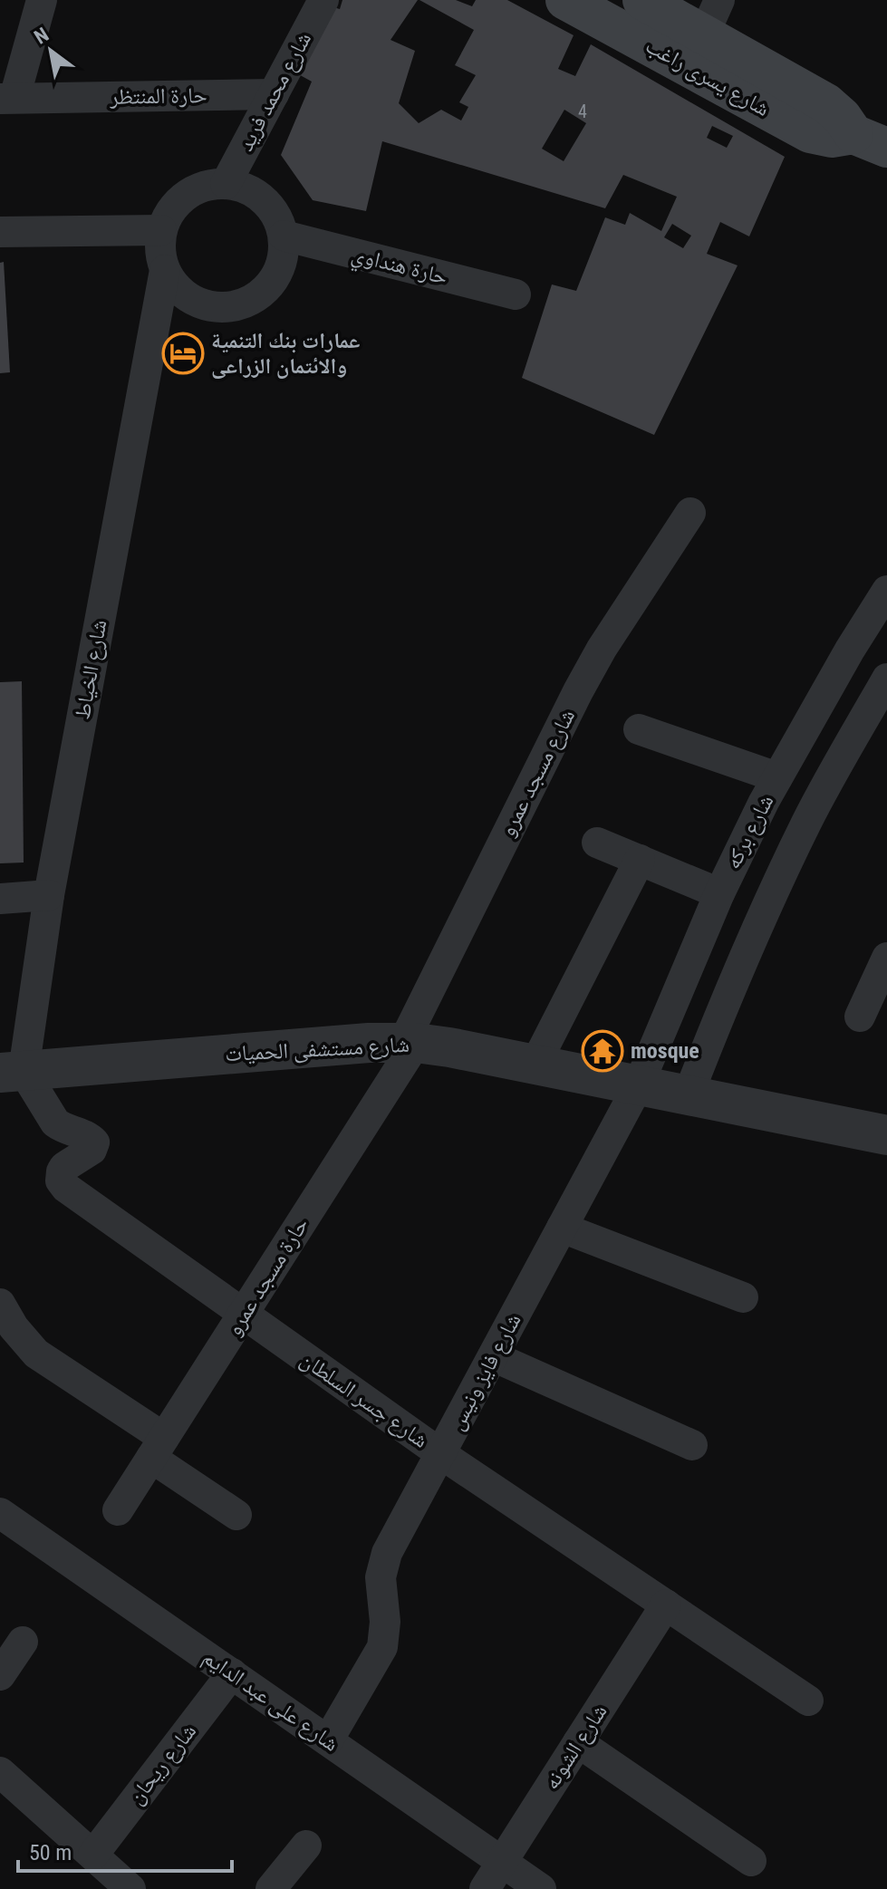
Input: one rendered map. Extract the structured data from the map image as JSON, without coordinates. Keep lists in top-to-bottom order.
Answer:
{
  "streets": {
    "main road": ["شارع يسرى راغب"],
    "street": [
      "شارع محمد فريد",
      "حارة المنتظر",
      "حارة هنداوي",
      "شارع الخياط",
      "شارع مسجد عمرو",
      "شارع بركه",
      "شارع مستشفى الحميات",
      "حارة مسجد عمرو",
      "شارع فايز ونيس",
      "شارع جسر السلطان",
      "شارع على عبد الدايم",
      "شارع الشونه",
      "شارع ريحان"
    ]
  },
  "crossings": [
    ["شارع محمد فريد", "حارة المنتظر"],
    ["شارع محمد فريد", "حارة هنداوي"],
    ["شارع محمد فريد", "شارع الخياط"],
    ["حارة هنداوي", "شارع الخياط"],
    ["شارع الخياط", "شارع مستشفى الحميات"],
    ["شارع الخياط", "شارع جسر السلطان"],
    ["شارع مسجد عمرو", "شارع مستشفى الحميات"],
    ["شارع مسجد عمرو", "حارة مسجد عمرو"],
    ["شارع بركه", "شارع مستشفى الحميات"],
    ["شارع بركه", "شارع فايز ونيس"],
    ["شارع مستشفى الحميات", "حارة مسجد عمرو"],
    ["شارع مستشفى الحميات", "شارع فايز ونيس"],
    ["شارع مستشفى الحميات", "شارع جسر السلطان"],
    ["حارة مسجد عمرو", "شارع جسر السلطان"],
    ["شارع فايز ونيس", "شارع جسر السلطان"],
    ["شارع فايز ونيس", "شارع على عبد الدايم"],
    ["شارع جسر السلطان", "شارع الشونه"],
    ["شارع على عبد الدايم", "شارع الشونه"],
    ["شارع على عبد الدايم", "شارع ريحان"]
  ],
  "places": {
    "hotel": ["عمارات بنك التنمية والائتمان الزراعى"],
    "temple": ["mosque"]
  },
  "house_numbers": ["4"],
  "scale_bar": "50 m",
  "north": "top left"
}
